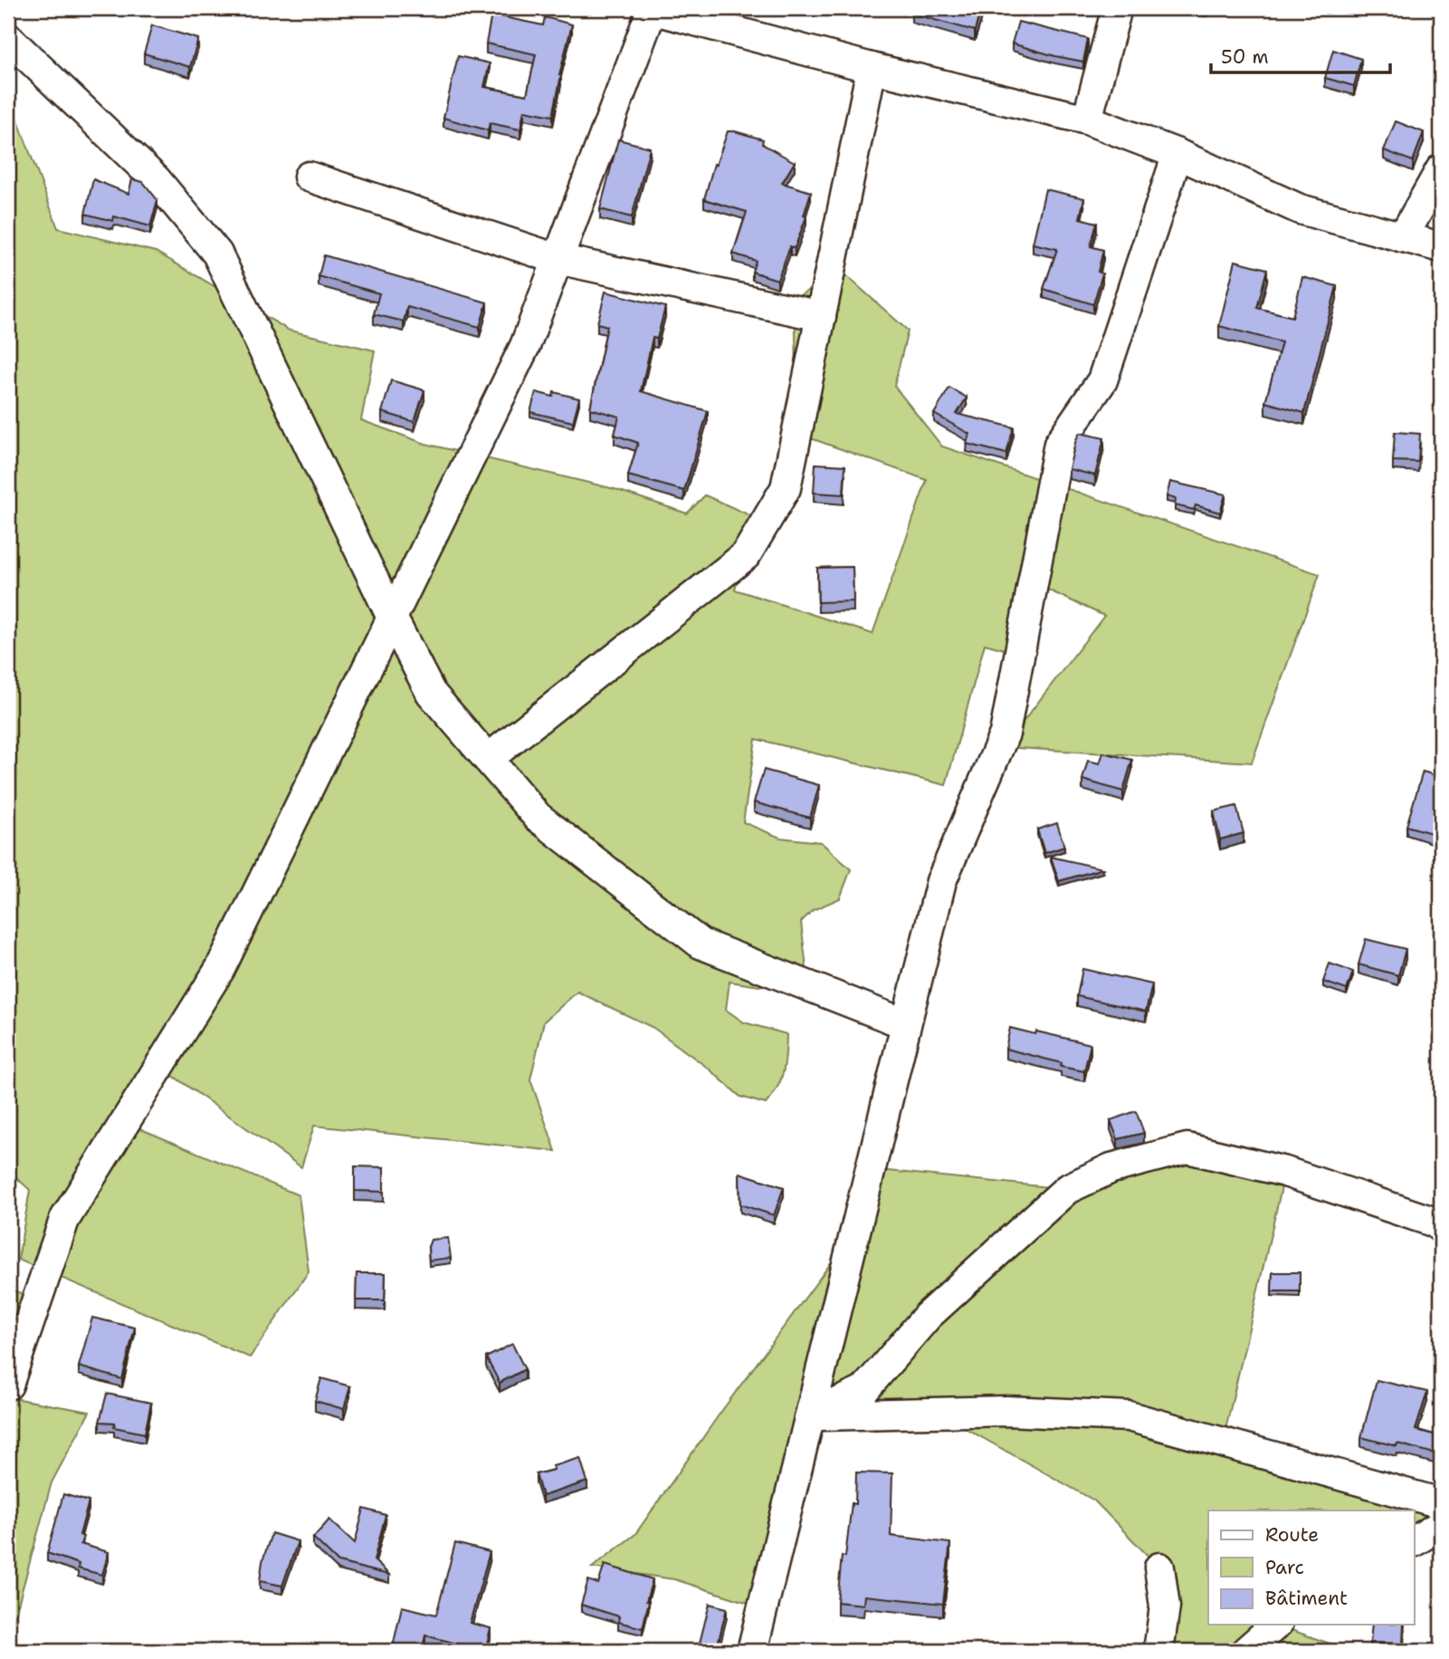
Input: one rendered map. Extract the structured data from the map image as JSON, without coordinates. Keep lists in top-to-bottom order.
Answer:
{
  "legend": ["Route", "Parc", "Bâtiment"],
  "scale_bar": "50 m"
}
